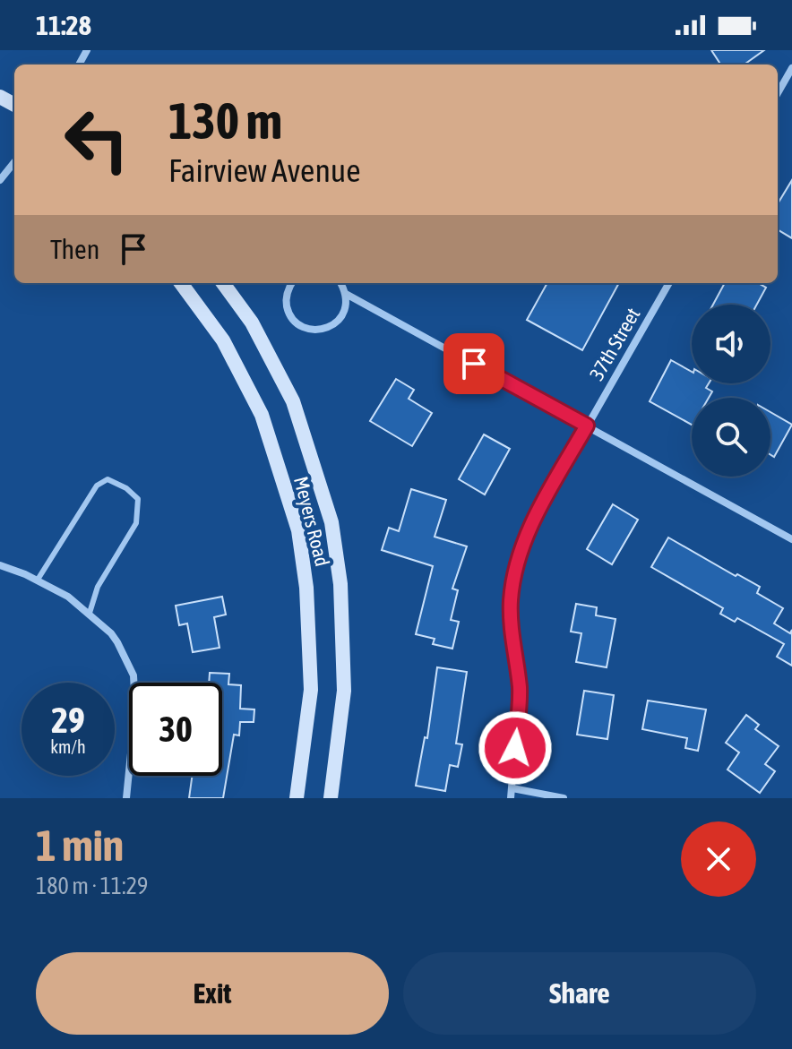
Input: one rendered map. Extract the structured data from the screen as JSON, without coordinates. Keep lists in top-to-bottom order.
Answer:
{
  "streets": {
    "street": ["37th Street", "Meyers Road"]
  },
  "page": {
    "status": "11:28",
    "turn": ["130 m", "Fairview Avenue"],
    "then": "Then",
    "speed": "29 km/h",
    "limit": "30",
    "heading": ["1 min", "180 m · 11:29"],
    "buttons": ["Exit", "Share"]
  }
}
